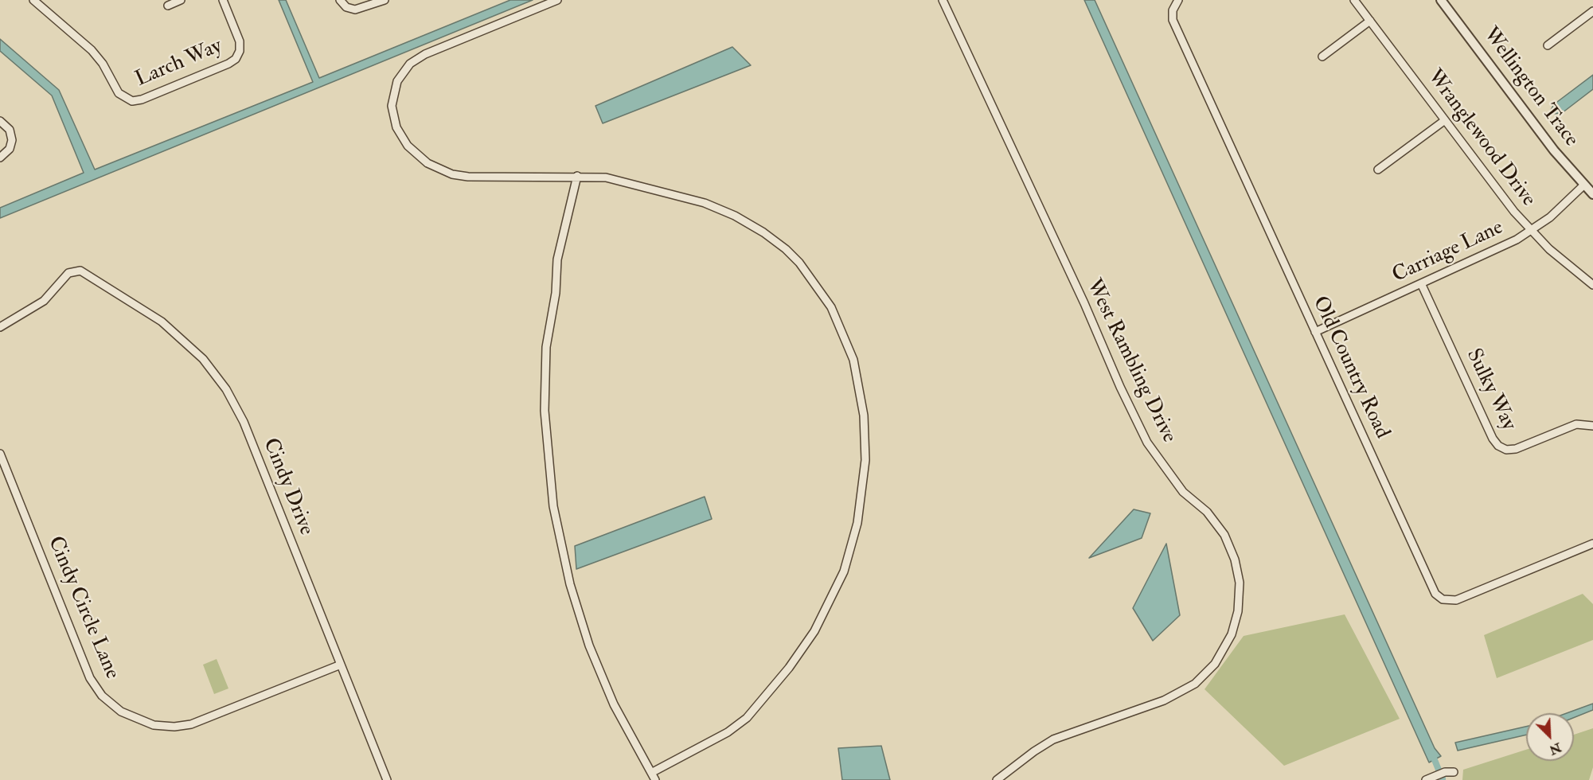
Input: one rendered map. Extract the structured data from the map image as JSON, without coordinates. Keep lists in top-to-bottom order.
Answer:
{
  "streets": {
    "street": [
      "Larch Way",
      "Wellington Trace",
      "Wranglewood Drive",
      "Carriage Lane",
      "West Rambling Drive",
      "Old Country Road",
      "Sulky Way",
      "Cindy Drive",
      "Cindy Circle Lane"
    ]
  },
  "crossings": [
    ["Wellington Trace", "Carriage Lane"],
    ["Wranglewood Drive", "Carriage Lane"],
    ["Carriage Lane", "Old Country Road"],
    ["Carriage Lane", "Sulky Way"],
    ["Cindy Drive", "Cindy Circle Lane"]
  ],
  "north": "bottom right"
}
